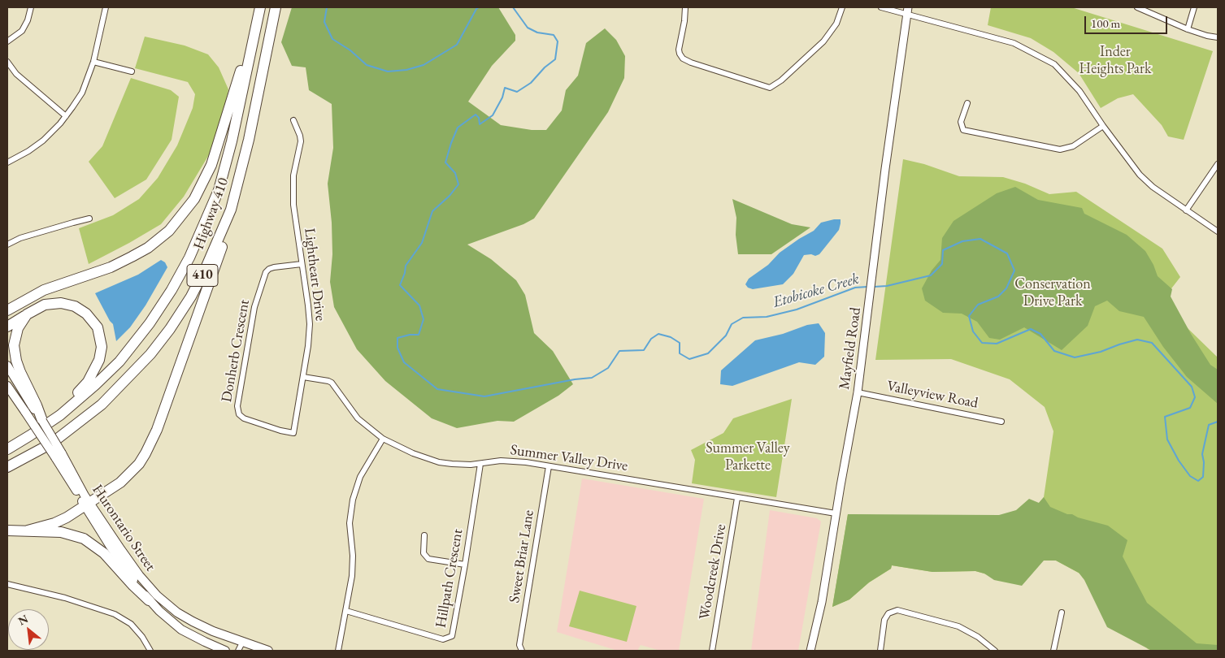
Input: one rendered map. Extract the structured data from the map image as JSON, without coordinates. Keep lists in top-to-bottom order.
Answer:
{
  "streets": {
    "highway": ["Highway 410", "410"],
    "main road": ["Mayfield Road", "Hurontario Street"],
    "street": [
      "Lightheart Drive",
      "Donherb Crescent",
      "Valleyview Road",
      "Summer Valley Drive",
      "Sweet Briar Lane",
      "Woodcreek Drive",
      "Hillpath Crescent"
    ]
  },
  "crossings": [
    ["Lightheart Drive", "Donherb Crescent"],
    ["Lightheart Drive", "Summer Valley Drive"],
    ["Mayfield Road", "Valleyview Road"],
    ["Mayfield Road", "Summer Valley Drive"],
    ["Summer Valley Drive", "Sweet Briar Lane"],
    ["Summer Valley Drive", "Woodcreek Drive"],
    ["Summer Valley Drive", "Hillpath Crescent"]
  ],
  "water": ["Etobicoke Creek"],
  "parks": ["Inder Heights Park", "Conservation Drive Park", "Summer Valley Parkette"],
  "scale_bar": "100 m",
  "north": "top left"
}
